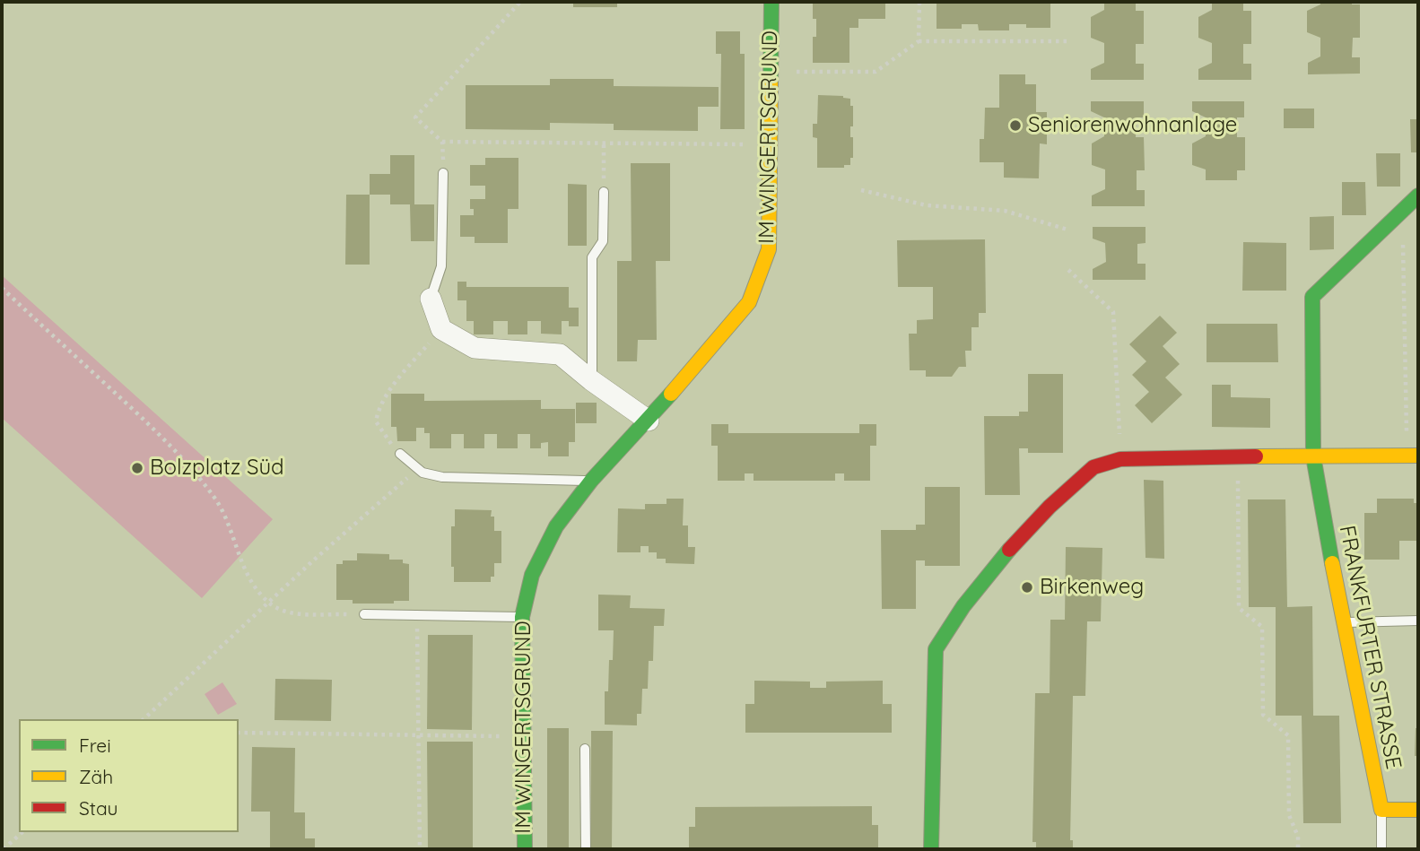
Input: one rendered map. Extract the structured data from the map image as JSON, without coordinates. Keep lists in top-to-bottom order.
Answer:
{
  "streets": {
    "street": ["IM WINGERTSGRUND", "FRANKFURTER STRASSE"]
  },
  "places": ["Seniorenwohnanlage", "Bolzplatz Süd", "Birkenweg"],
  "legend": ["Frei", "Zäh", "Stau"]
}
